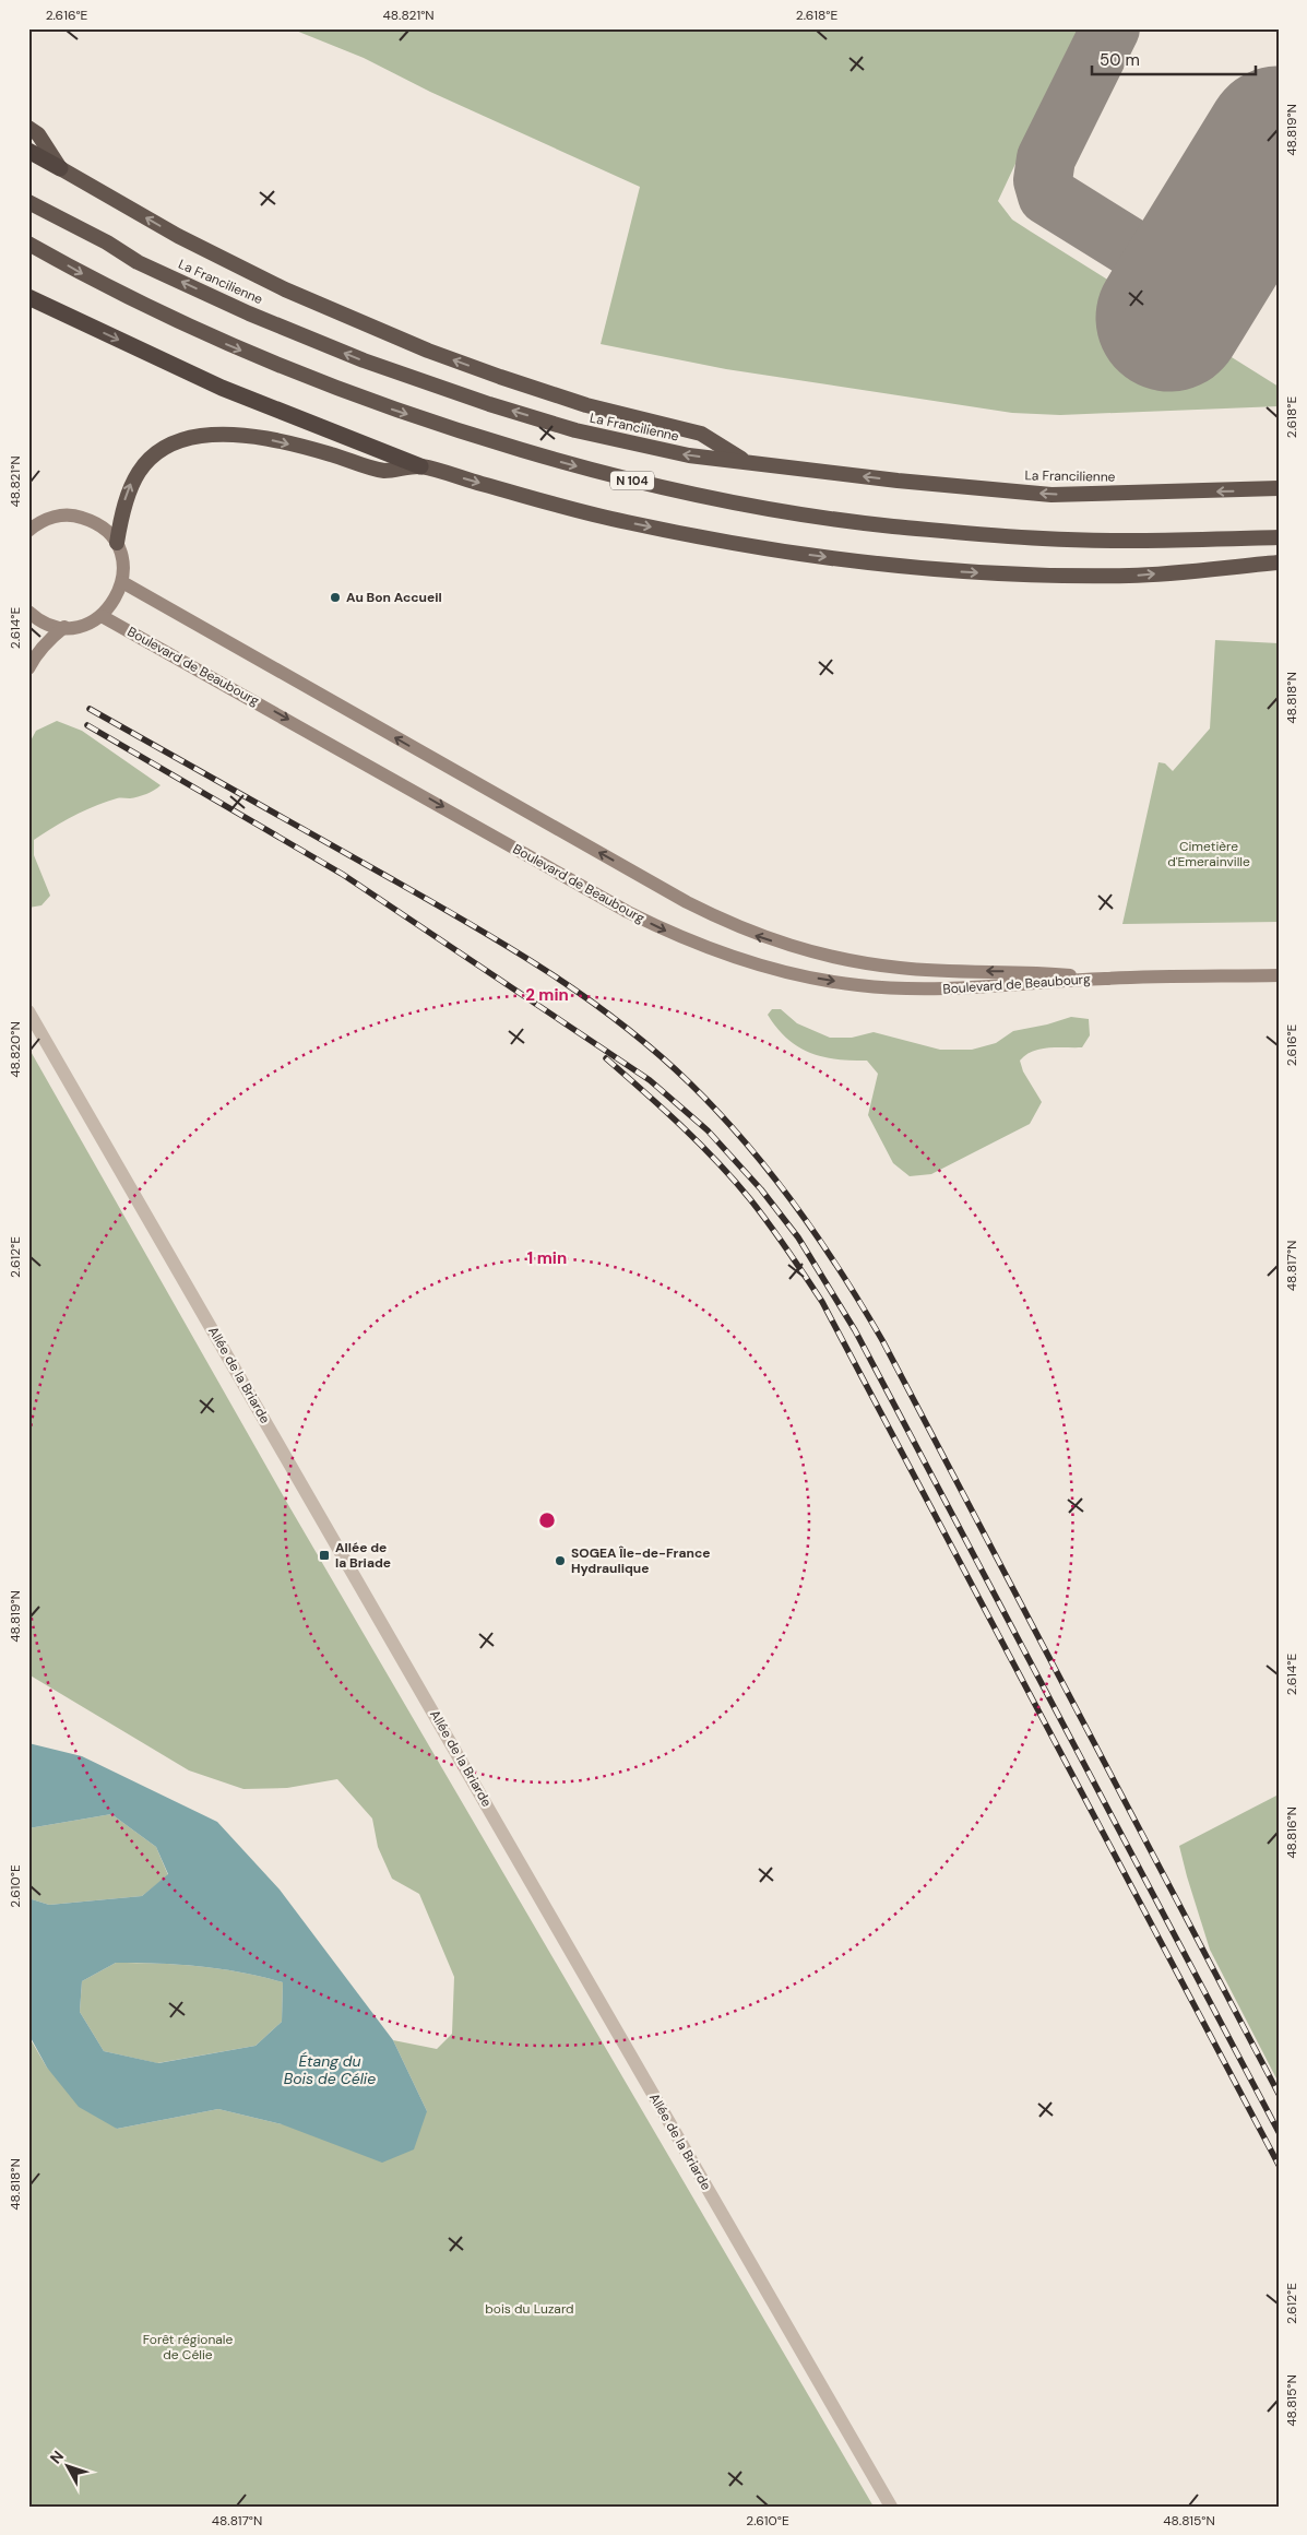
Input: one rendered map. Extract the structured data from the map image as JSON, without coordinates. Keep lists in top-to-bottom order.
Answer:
{
  "streets": {
    "highway": ["La Francilienne", "N 104"],
    "main road": ["Boulevard de Beaubourg"],
    "street": ["Allée de la Briarde"]
  },
  "water": ["Étang du Bois de Célie"],
  "parks": ["Cimetière d'Emerainville", "bois du Luzard", "Forêt régionale de Célie"],
  "places": {
    "other": ["Au Bon Accueil", "SOGEA Île-de-France Hydraulique"],
    "transit": ["Allée de la Briade"]
  },
  "scale_bar": "50 m",
  "north": "top left",
  "coordinates": [
    "2.616°E",
    "48.821°N",
    "2.618°E",
    "48.819°N",
    "2.614°E",
    "48.818°N",
    "48.820°N",
    "2.612°E",
    "48.817°N",
    "48.816°N",
    "2.610°E",
    "48.815°N"
  ],
  "rings": ["2 min", "1 min"]
}
